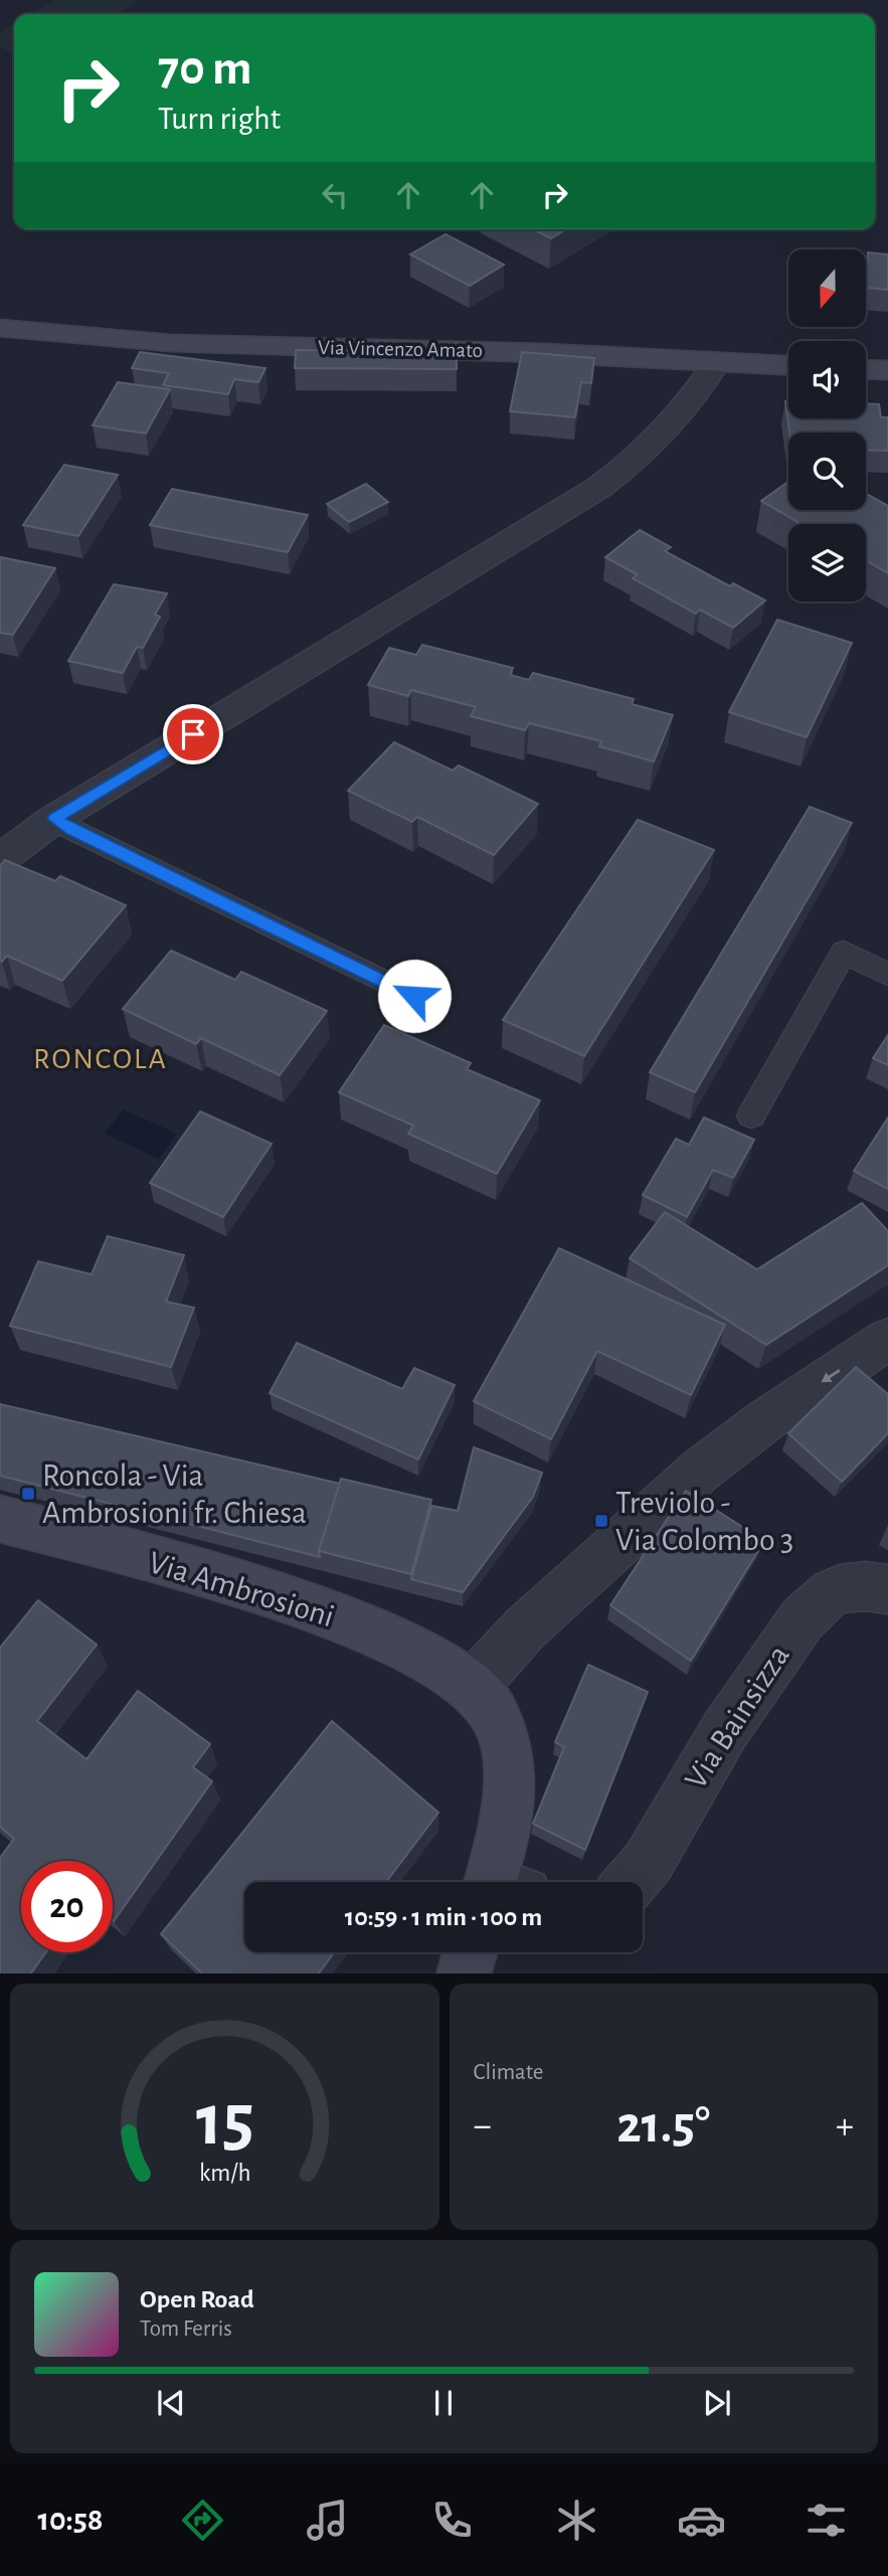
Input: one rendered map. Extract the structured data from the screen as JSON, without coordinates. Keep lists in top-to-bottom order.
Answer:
{
  "streets": {
    "street": ["Via Vincenzo Amato", "Via Ambrosioni", "Via Bainsizza"]
  },
  "districts": ["RONCOLA"],
  "places": {
    "transit": ["Roncola - Via Ambrosioni fr. Chiesa", "Treviolo - Via Colombo 3"]
  },
  "north": "bottom",
  "page": {
    "turn": ["70 m", "Turn right"],
    "limit": "20",
    "trip": "10:59 · 1 min · 100 m",
    "tile": "Climate",
    "heat": ["−", "21.5°", "+"],
    "song": ["Open Road", "Tom Ferris"],
    "tabs": "10:58",
    "gauge": ["15", "km/h"]
  }
}
